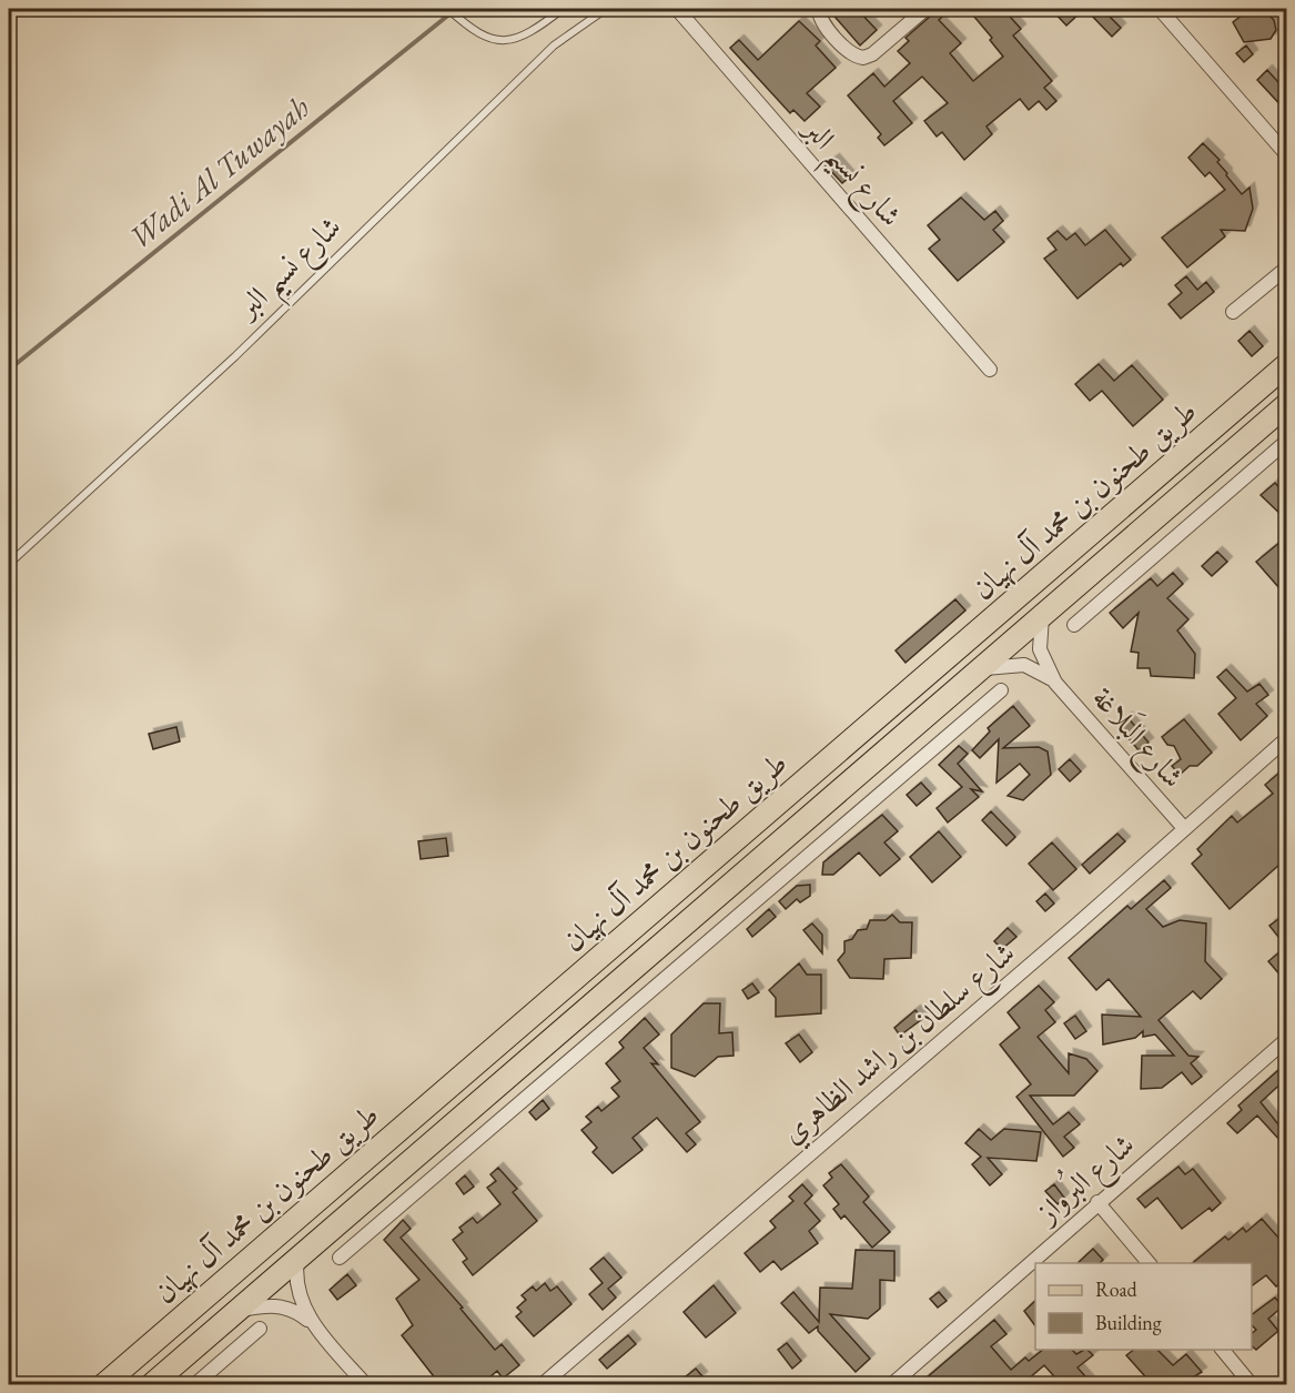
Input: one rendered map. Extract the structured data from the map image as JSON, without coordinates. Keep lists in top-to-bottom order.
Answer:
{
  "streets": {
    "main road": ["طريق طحنون بن محمد آل نهيان"],
    "street": [
      "شارع نسيم البر",
      "شارع البَلاغة",
      "شارع سلطان بن راشد الظاهري",
      "شارع البُرواز"
    ]
  },
  "crossings": [
    ["طريق طحنون بن محمد آل نهيان", "شارع البَلاغة"],
    ["شارع البَلاغة", "شارع سلطان بن راشد الظاهري"]
  ],
  "water": ["Wadi Al Tuwayah"],
  "legend": ["Road", "Building"]
}
